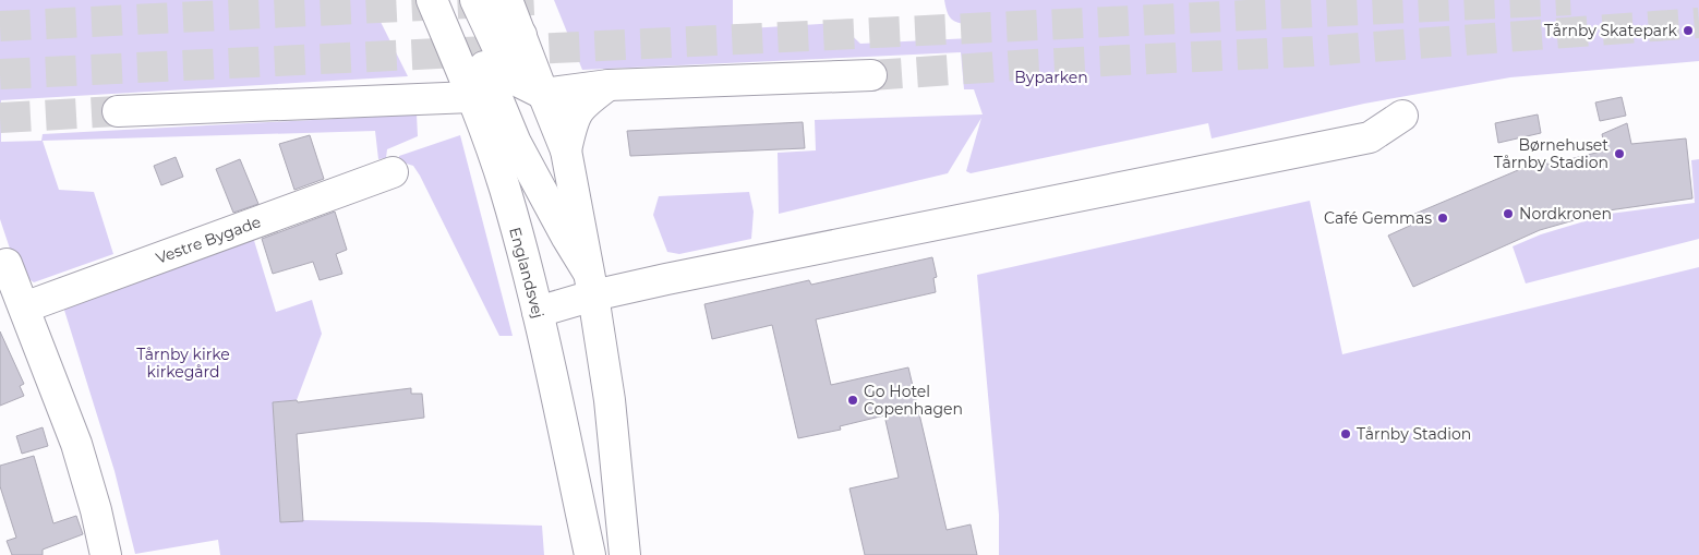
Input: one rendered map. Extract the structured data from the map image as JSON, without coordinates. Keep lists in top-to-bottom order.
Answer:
{
  "streets": {
    "main road": ["Vestre Bygade", "Englandsvej"]
  },
  "parks": ["Byparken", "Tårnby kirke kirkegård"],
  "places": [
    "Tårnby Skatepark",
    "Børnehuset Tårnby Stadion",
    "Nordkronen",
    "Café Gemmas",
    "Go Hotel Copenhagen",
    "Tårnby Stadion"
  ]
}
